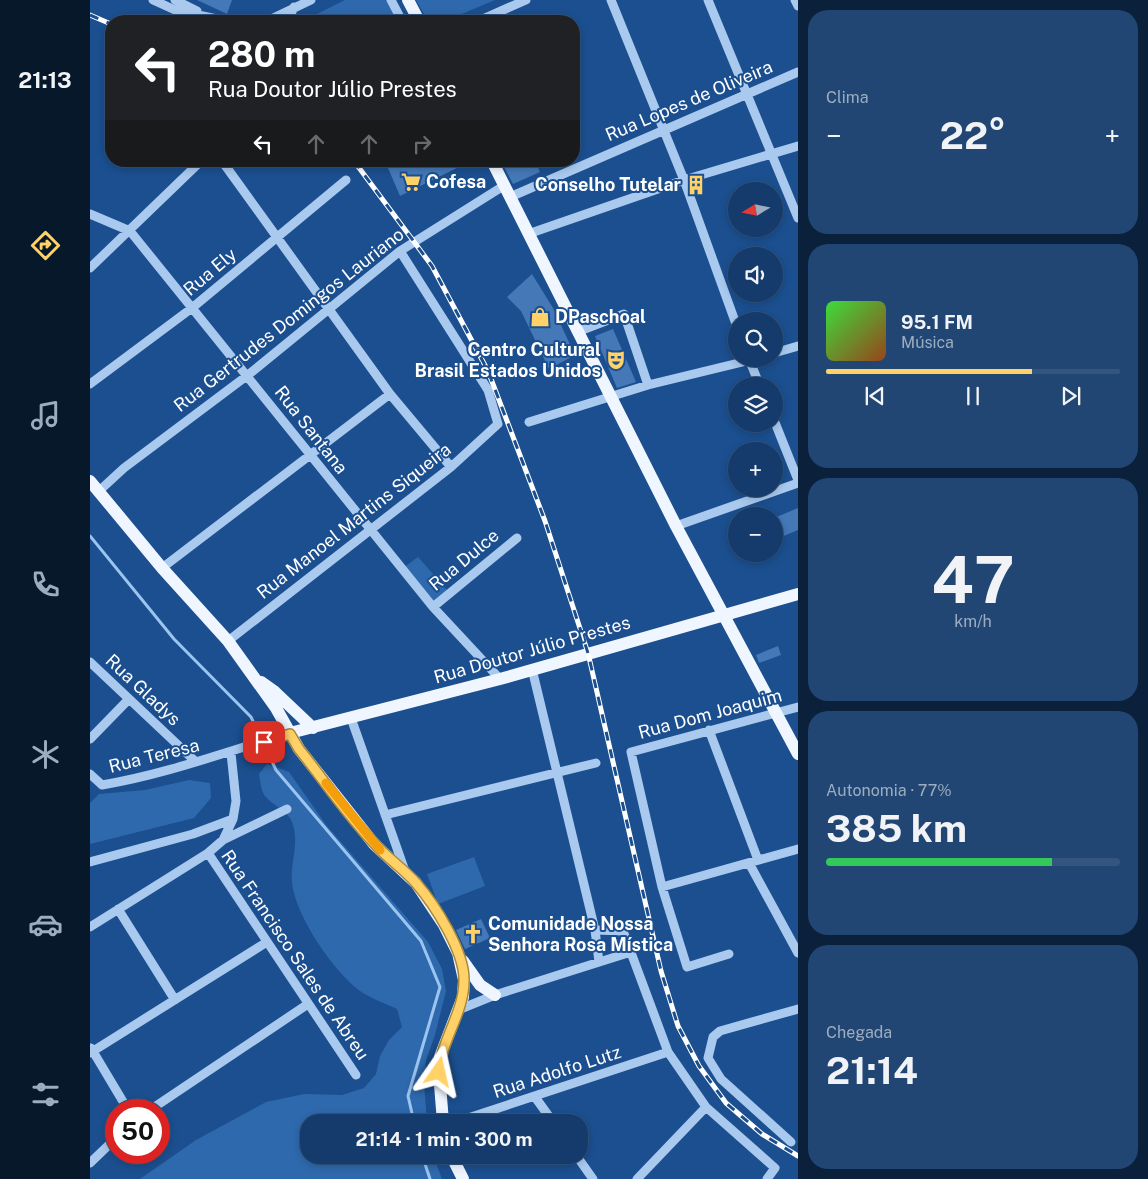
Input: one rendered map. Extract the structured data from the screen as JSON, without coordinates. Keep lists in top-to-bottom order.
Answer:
{
  "streets": {
    "main road": ["Rua Doutor Júlio Prestes"],
    "street": [
      "Rua Lopes de Oliveira",
      "Rua Ely",
      "Rua Gertrudes Domingos Lauriano",
      "Rua Santana",
      "Rua Manoel Martins Siqueira",
      "Rua Dulce",
      "Rua Gladys",
      "Rua Dom Joaquim",
      "Rua Teresa",
      "Rua Francisco Sales de Abreu",
      "Rua Adolfo Lutz"
    ]
  },
  "crossings": [
    ["Rua Lopes de Oliveira", "Rua Gertrudes Domingos Lauriano"],
    ["Rua Ely", "Rua Santana"],
    ["Rua Gertrudes Domingos Lauriano", "Rua Santana"],
    ["Rua Gertrudes Domingos Lauriano", "Rua Manoel Martins Siqueira"],
    ["Rua Santana", "Rua Manoel Martins Siqueira"],
    ["Rua Santana", "Rua Dulce"],
    ["Rua Santana", "Rua Doutor Júlio Prestes"],
    ["Rua Doutor Júlio Prestes", "Rua Teresa"],
    ["Rua Gladys", "Rua Teresa"]
  ],
  "places": {
    "supermarket": ["Cofesa"],
    "building": ["Conselho Tutelar"],
    "shop": ["DPaschoal"],
    "theatre": ["Centro Cultural Brasil Estados Unidos"],
    "church": ["Comunidade Nossa Senhora Rosa Mística"]
  },
  "north": "left",
  "page": {
    "tabs": "21:13",
    "tile": [
      "Clima",
      ["47", "km/h"],
      ["Autonomia · 77%", "385 km"],
      ["Chegada", "21:14"]
    ],
    "turn": ["280 m", "Rua Doutor Júlio Prestes"],
    "heat": ["−", "22°", "+"],
    "map_buttons": ["+", "−"],
    "song": ["95.1 FM", "Música"],
    "limit": "50",
    "trip": "21:14 · 1 min · 300 m"
  }
}
